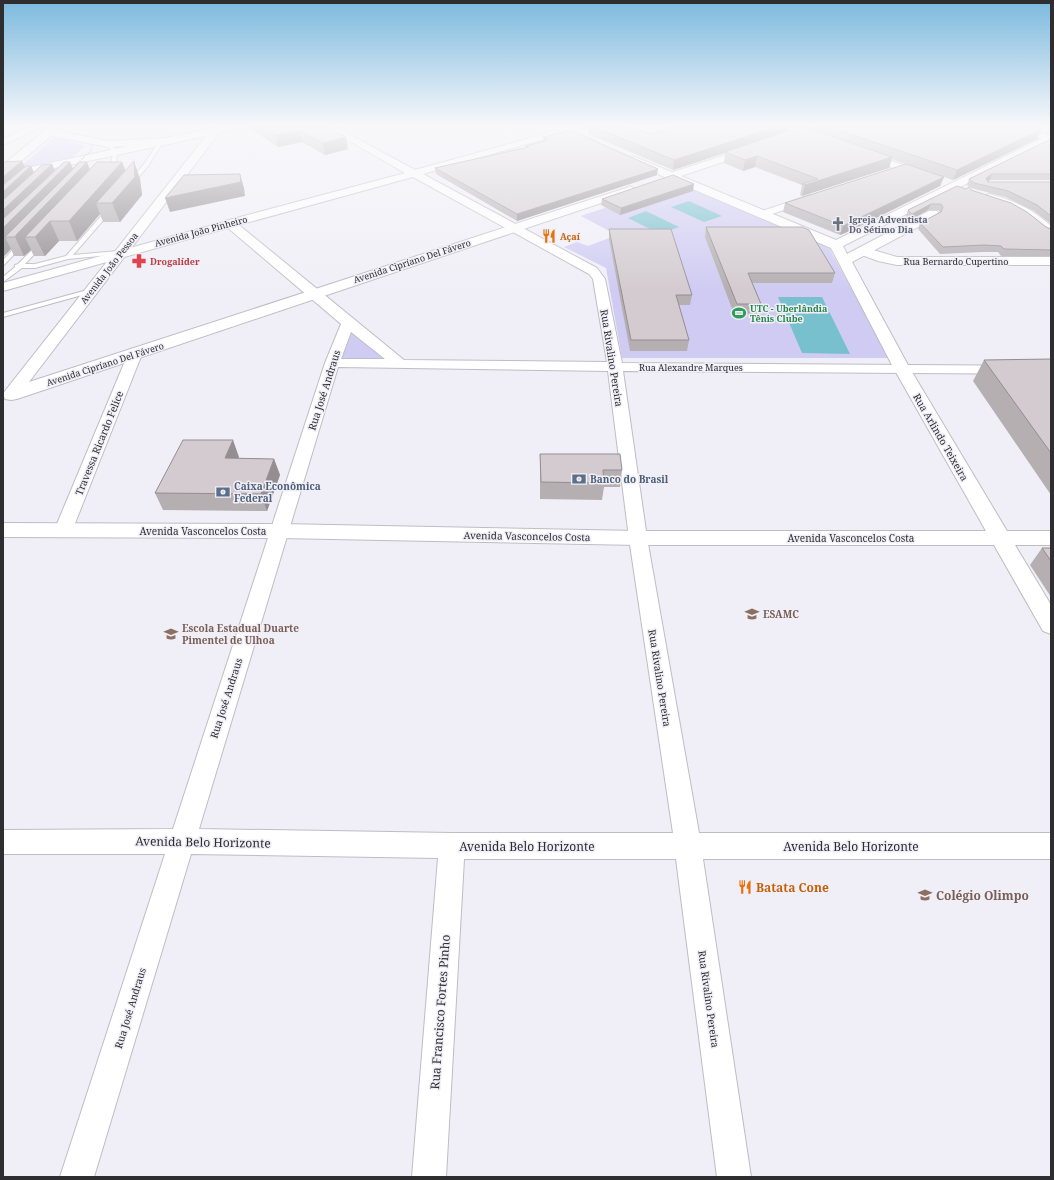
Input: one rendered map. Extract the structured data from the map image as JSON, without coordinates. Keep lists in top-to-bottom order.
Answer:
{
  "streets": {
    "street": [
      "Avenida João Pinheiro",
      "Avenida Cipríano Del Fávero",
      "Rua Bernardo Cupertino",
      "Avenida João Pessoa",
      "Rua Rivalino Pereira",
      "Rua Alexandre Marques",
      "Rua José Andraus",
      "Rua Arlindo Teixeira",
      "Travessa Ricardo Felice",
      "Avenida Vasconcelos Costa",
      "Avenida Belo Horizonte",
      "Rua Francisco Fortes Pinho"
    ]
  },
  "crossings": [
    ["Avenida João Pinheiro", "Avenida João Pessoa"],
    ["Avenida Cipríano Del Fávero", "Avenida João Pessoa"],
    ["Avenida Cipríano Del Fávero", "Rua Rivalino Pereira"],
    ["Avenida Cipríano Del Fávero", "Travessa Ricardo Felice"],
    ["Rua Rivalino Pereira", "Rua Alexandre Marques"],
    ["Rua Rivalino Pereira", "Avenida Vasconcelos Costa"],
    ["Rua Rivalino Pereira", "Avenida Belo Horizonte"],
    ["Rua Alexandre Marques", "Rua José Andraus"],
    ["Rua Alexandre Marques", "Rua Arlindo Teixeira"],
    ["Rua José Andraus", "Avenida Vasconcelos Costa"],
    ["Rua José Andraus", "Avenida Belo Horizonte"],
    ["Rua Arlindo Teixeira", "Avenida Vasconcelos Costa"],
    ["Travessa Ricardo Felice", "Avenida Vasconcelos Costa"],
    ["Avenida Belo Horizonte", "Rua Francisco Fortes Pinho"]
  ],
  "places": {
    "church": ["Igreja Adventista Do Sétimo Dia"],
    "restaurant": ["Açaí", "Batata Cone"],
    "pharmacy": ["Drogalíder"],
    "sports": ["UTC - Uberlândia Tênis Clube"],
    "bank": ["Banco do Brasil", "Caixa Econômica Federal"],
    "school or university": ["ESAMC", "Escola Estadual Duarte Pimentel de Ulhoa", "Colégio Olimpo"]
  }
}
